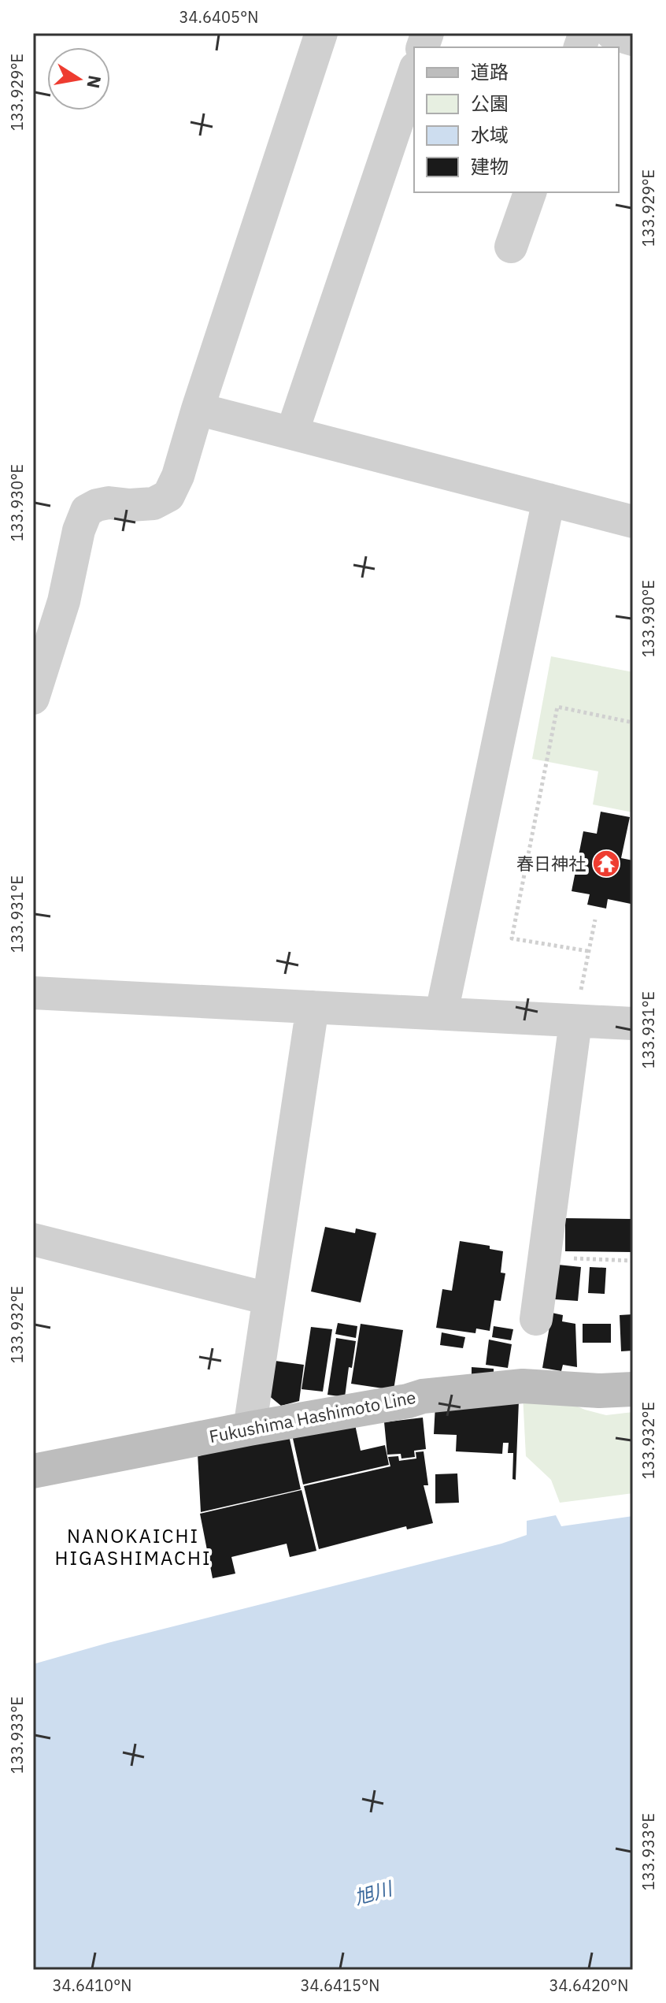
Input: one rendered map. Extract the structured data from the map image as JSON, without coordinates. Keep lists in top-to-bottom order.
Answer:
{
  "streets": {
    "main road": ["Fukushima Hashimoto Line"]
  },
  "districts": ["NANOKAICHI HIGASHIMACHI"],
  "water": ["旭川"],
  "places": {
    "temple": ["春日神社"]
  },
  "legend": [
    "道路",
    "公園",
    "水域",
    "建物"
  ],
  "north": "right",
  "coordinates": [
    "34.6405°N",
    "133.929°E",
    "133.930°E",
    "133.931°E",
    "133.932°E",
    "133.933°E",
    "34.6410°N",
    "34.6415°N",
    "34.6420°N"
  ]
}
